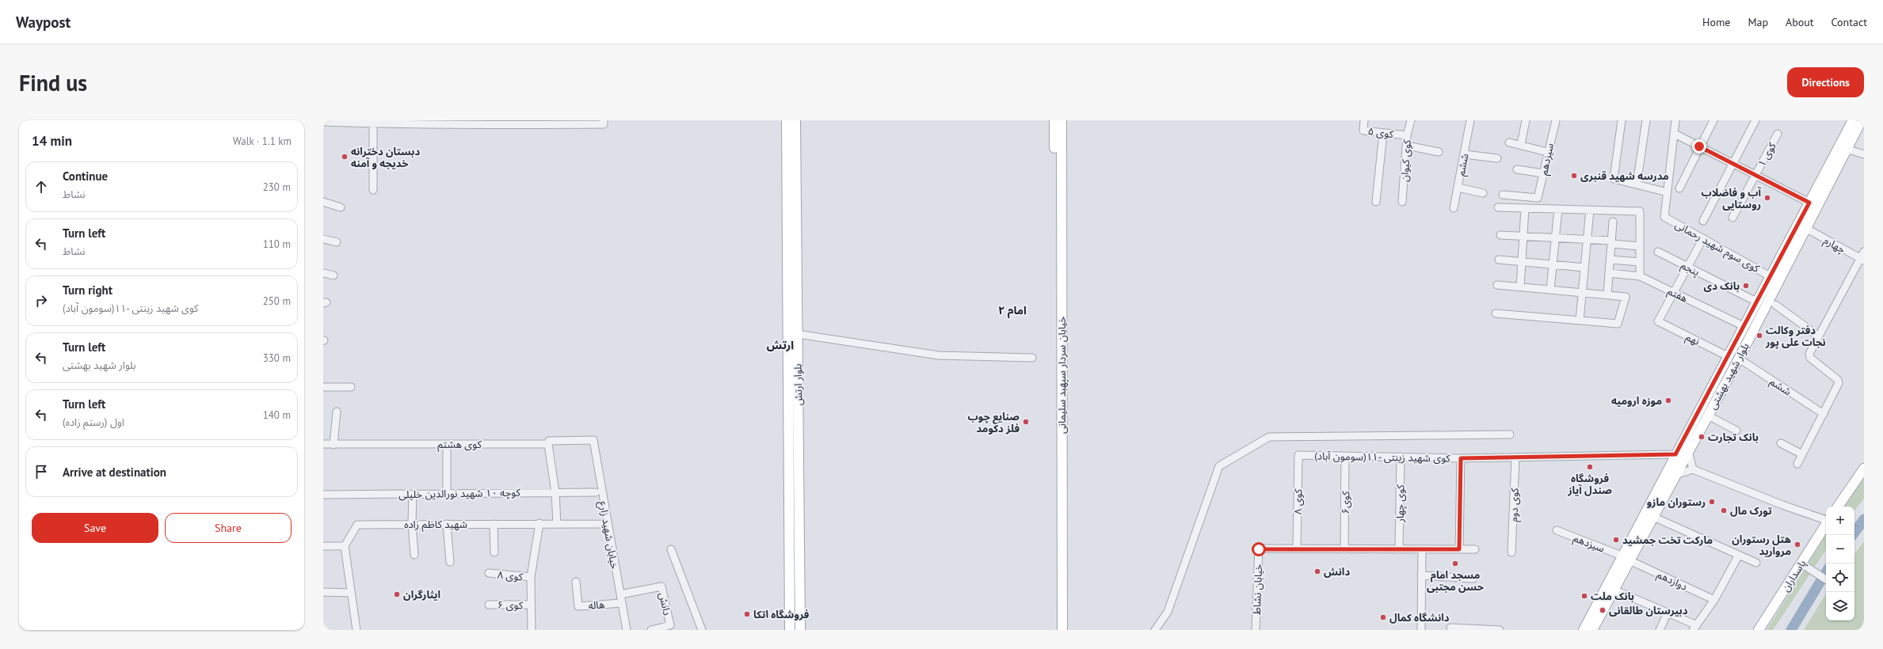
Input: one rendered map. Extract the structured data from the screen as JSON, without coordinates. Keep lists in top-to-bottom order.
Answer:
{
  "streets": {
    "main road": [
      "خیابان سردار سپهبد سلیمانی",
      "بلوار شهید بهشتی",
      "بلوار ارتش",
      "پاسداران"
    ],
    "street": [
      "کوی ۵",
      "کوی ۱",
      "سیزدهم",
      "کوی کیوان",
      "ششم",
      "چهارم",
      "کوی سوم شهید رحمانی",
      "پنجم",
      "هفتم",
      "نهم",
      "کوی هشتم",
      "کوی شهید زینتی -۱۱(سومون آباد)",
      "کوچه ۱۰ شهید نورالدین خلیلی",
      "کوی ۸",
      "کوی۶",
      "کوی چهار",
      "کوی دوم",
      "شهید کاظم زاده",
      "خیابان شهید زارع",
      "دوازدهم",
      "خیابان نشاط",
      "دانش",
      "کوی ۶",
      "هاله"
    ]
  },
  "crossings": [
    ["کوی ۵", "کوی کیوان"],
    ["سیزدهم", "بلوار شهید بهشتی"],
    ["سیزدهم", "دوازدهم"],
    ["ششم", "بلوار شهید بهشتی"],
    ["چهارم", "بلوار شهید بهشتی"],
    ["کوی سوم شهید رحمانی", "بلوار شهید بهشتی"],
    ["پنجم", "بلوار شهید بهشتی"],
    ["هفتم", "نهم"],
    ["هفتم", "بلوار شهید بهشتی"],
    ["نهم", "بلوار شهید بهشتی"],
    ["بلوار شهید بهشتی", "کوی شهید زینتی -۱۱(سومون آباد)"],
    ["بلوار شهید بهشتی", "دوازدهم"],
    ["کوی هشتم", "خیابان شهید زارع"],
    ["کوی شهید زینتی -۱۱(سومون آباد)", "کوی ۸"],
    ["کوی شهید زینتی -۱۱(سومون آباد)", "کوی۶"],
    ["کوی شهید زینتی -۱۱(سومون آباد)", "کوی چهار"],
    ["کوی شهید زینتی -۱۱(سومون آباد)", "کوی دوم"],
    ["کوی ۸", "خیابان نشاط"],
    ["شهید کاظم زاده", "خیابان شهید زارع"],
    ["خیابان شهید زارع", "دانش"],
    ["خیابان شهید زارع", "هاله"]
  ],
  "districts": ["امام ۲", "ارتش"],
  "places": [
    "دبستان دخترانه خدیجه و آمنه",
    "مدرسه شهید قنبری",
    "آب و فاضلاب روستایی",
    "بانک دی",
    "دفتر وکالت نجات علی پور",
    "موزه ارومیه",
    "صنایع چوب فلز دکومد",
    "بانک تجارت",
    "فروشگاه صندل آیاز",
    "رستوران مازو",
    "تورک مال",
    "مارکت تخت جمشید",
    "هتل رستوران مروارید",
    "مسجد امام حسن مجتبی",
    "دانش",
    "ایثارگران",
    "بانک ملت",
    "دبیرستان طالقانی",
    "فروشگاه اتکا",
    "دانشگاه کمال"
  ],
  "page": {
    "header": "Waypost",
    "nav": [
      "Home",
      "Map",
      "About",
      "Contact"
    ],
    "buttons": [
      "Directions",
      ["Save", "Share"]
    ],
    "title": "Find us",
    "heading": ["14 min", "Walk · 1.1 km"],
    "list": [
      ["Continue", "نشاط", "230 m"],
      ["Turn left", "نشاط", "110 m"],
      ["Turn right", "کوی شهید زینتی -۱۱(سومون آباد)", "250 m"],
      ["Turn left", "بلوار شهید بهشتی", "330 m"],
      ["Turn left", "اول (رستم زاده)", "140 m"],
      "Arrive at destination"
    ],
    "map_buttons": ["+", "−"]
  }
}
